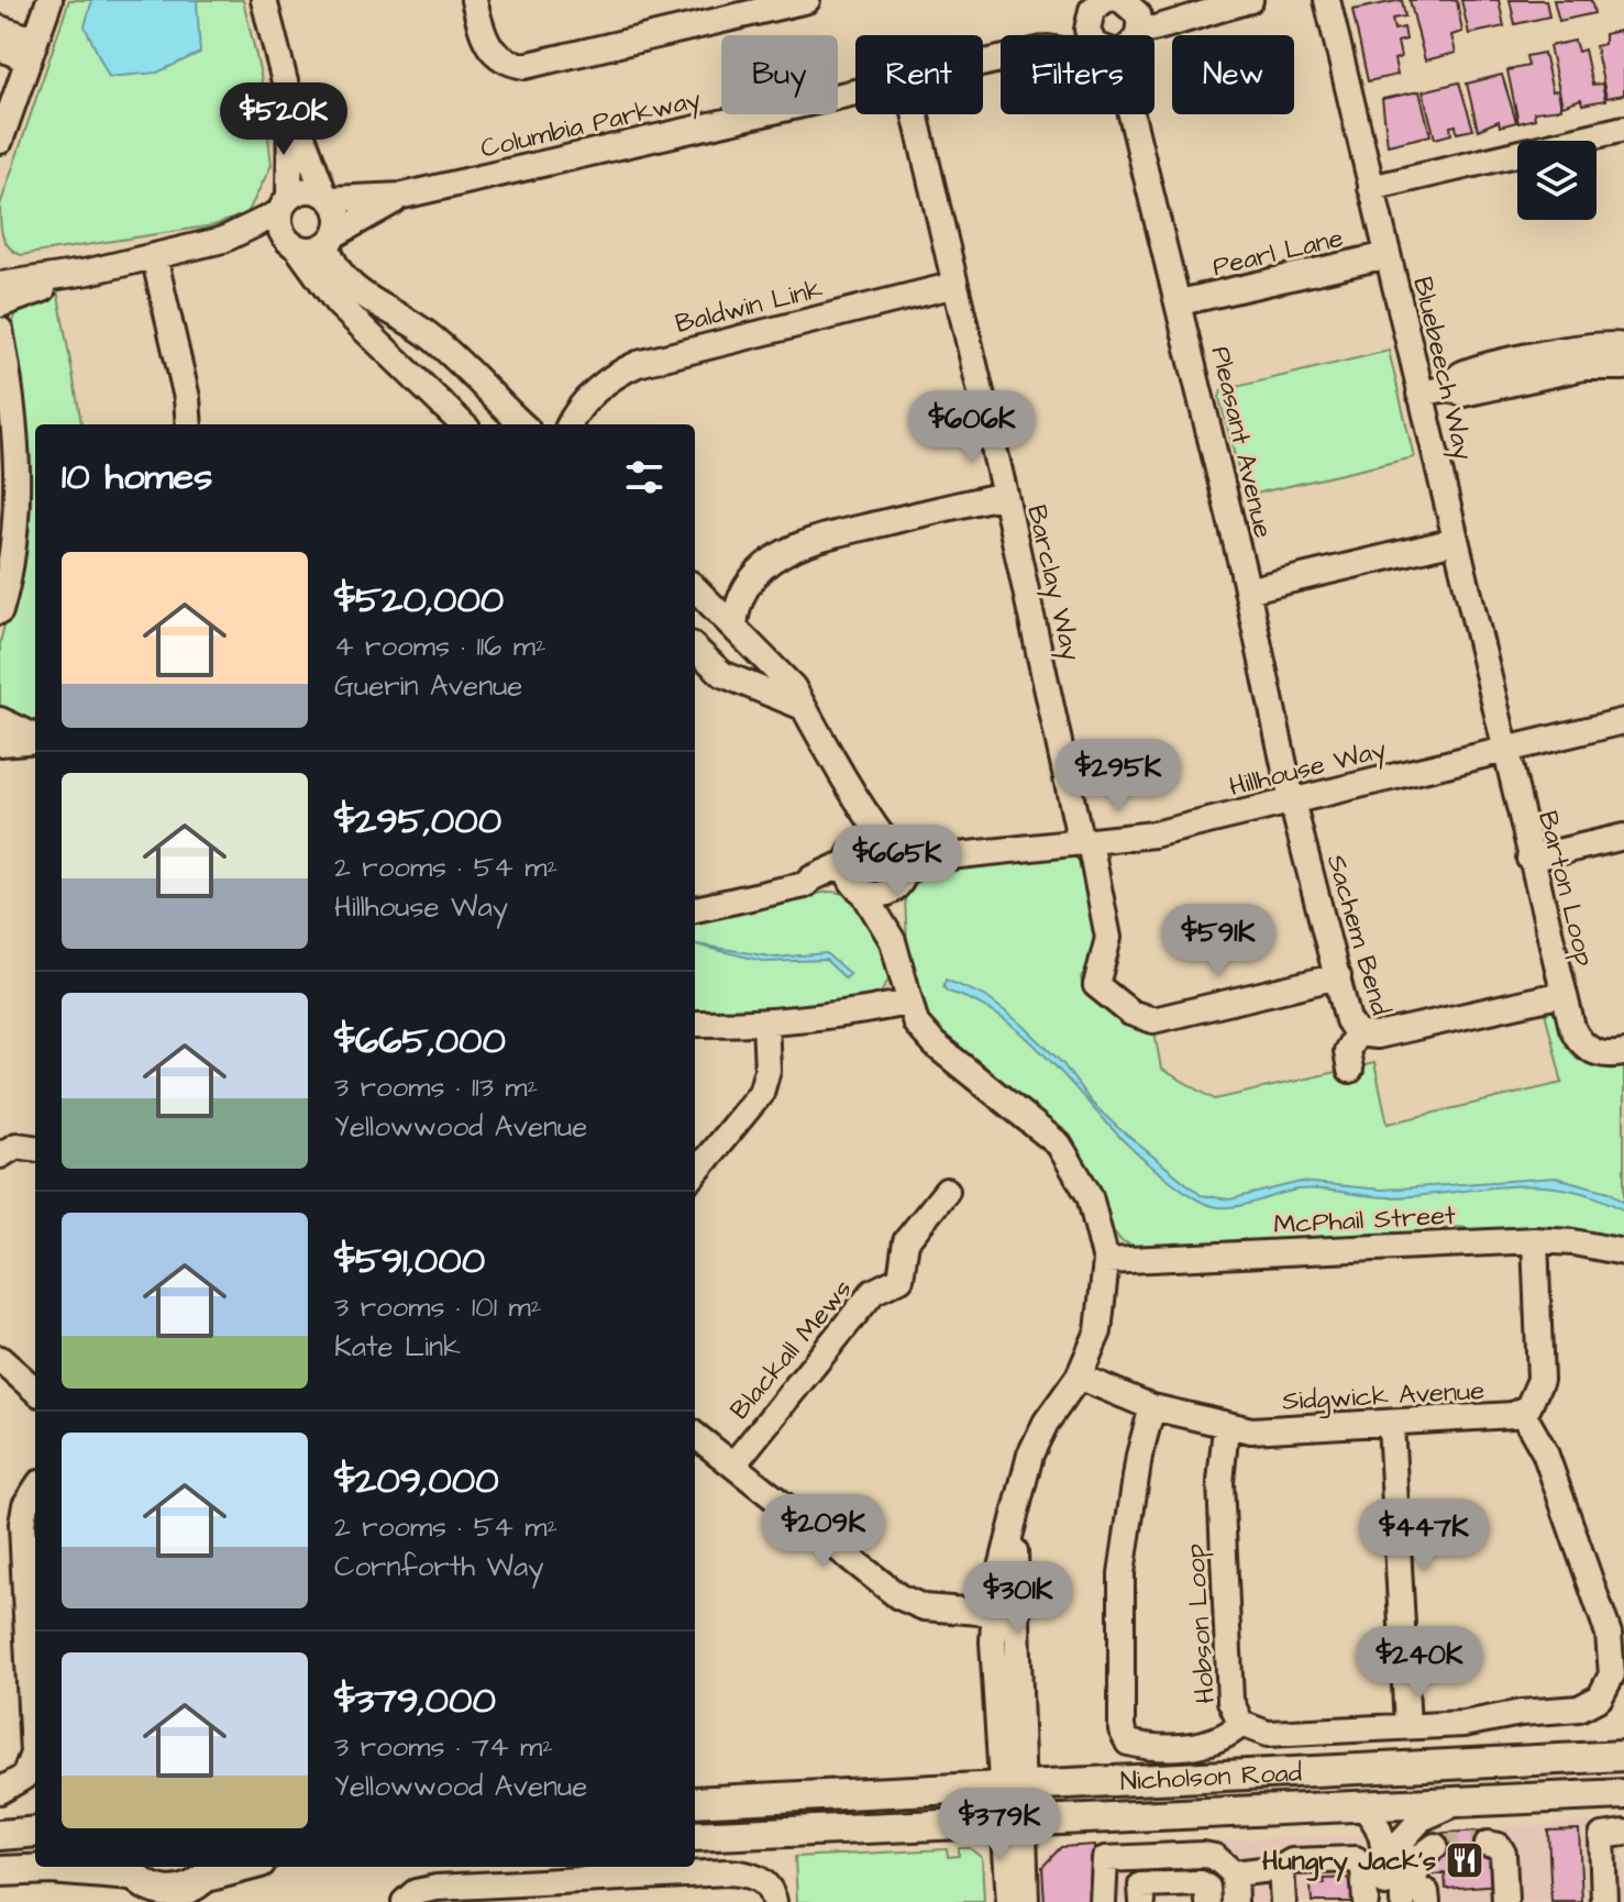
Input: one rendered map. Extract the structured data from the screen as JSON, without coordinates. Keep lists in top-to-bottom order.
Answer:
{
  "streets": {
    "main road": ["Nicholson Road"],
    "street": [
      "Columbia Parkway",
      "Pearl Lane",
      "Baldwin Link",
      "Bluebeech Way",
      "Pleasant Avenue",
      "Barclay Way",
      "Hillhouse Way",
      "Barton Loop",
      "Sachem Bend",
      "McPhail Street",
      "Blackall Mews",
      "Sidgwick Avenue",
      "Hobson Loop"
    ]
  },
  "crossings": [
    ["Pearl Lane", "Bluebeech Way"],
    ["Pearl Lane", "Pleasant Avenue"],
    ["Baldwin Link", "Barclay Way"],
    ["Bluebeech Way", "Hillhouse Way"],
    ["Bluebeech Way", "Barton Loop"],
    ["Pleasant Avenue", "Hillhouse Way"],
    ["Pleasant Avenue", "Sachem Bend"],
    ["Barclay Way", "Hillhouse Way"],
    ["Barclay Way", "Sachem Bend"],
    ["Hillhouse Way", "Barton Loop"],
    ["Hillhouse Way", "Sachem Bend"],
    ["Barton Loop", "Sachem Bend"],
    ["McPhail Street", "Sidgwick Avenue"],
    ["Sidgwick Avenue", "Hobson Loop"]
  ],
  "places": {
    "restaurant": ["Hungry Jack's"]
  },
  "page": {
    "chip": [
      "Buy",
      "Rent",
      "Filters",
      "New"
    ],
    "price": [
      "$520K",
      "$606K",
      "$295K",
      "$665K",
      "$591K",
      "$209K",
      "$447K",
      "$301K",
      "$240K",
      "$379K"
    ],
    "heading": "10 homes",
    "list": [
      {
        "name": "$520,000",
        "note": "4 rooms · 116 m² · Guerin Avenue"
      },
      {
        "name": "$295,000",
        "note": "2 rooms · 54 m² · Hillhouse Way"
      },
      {
        "name": "$665,000",
        "note": "3 rooms · 113 m² · Yellowwood Avenue"
      },
      {
        "name": "$591,000",
        "note": "3 rooms · 101 m² · Kate Link"
      },
      {
        "name": "$209,000",
        "note": "2 rooms · 54 m² · Cornforth Way"
      },
      {
        "name": "$379,000",
        "note": "3 rooms · 74 m² · Yellowwood Avenue"
      }
    ]
  }
}
